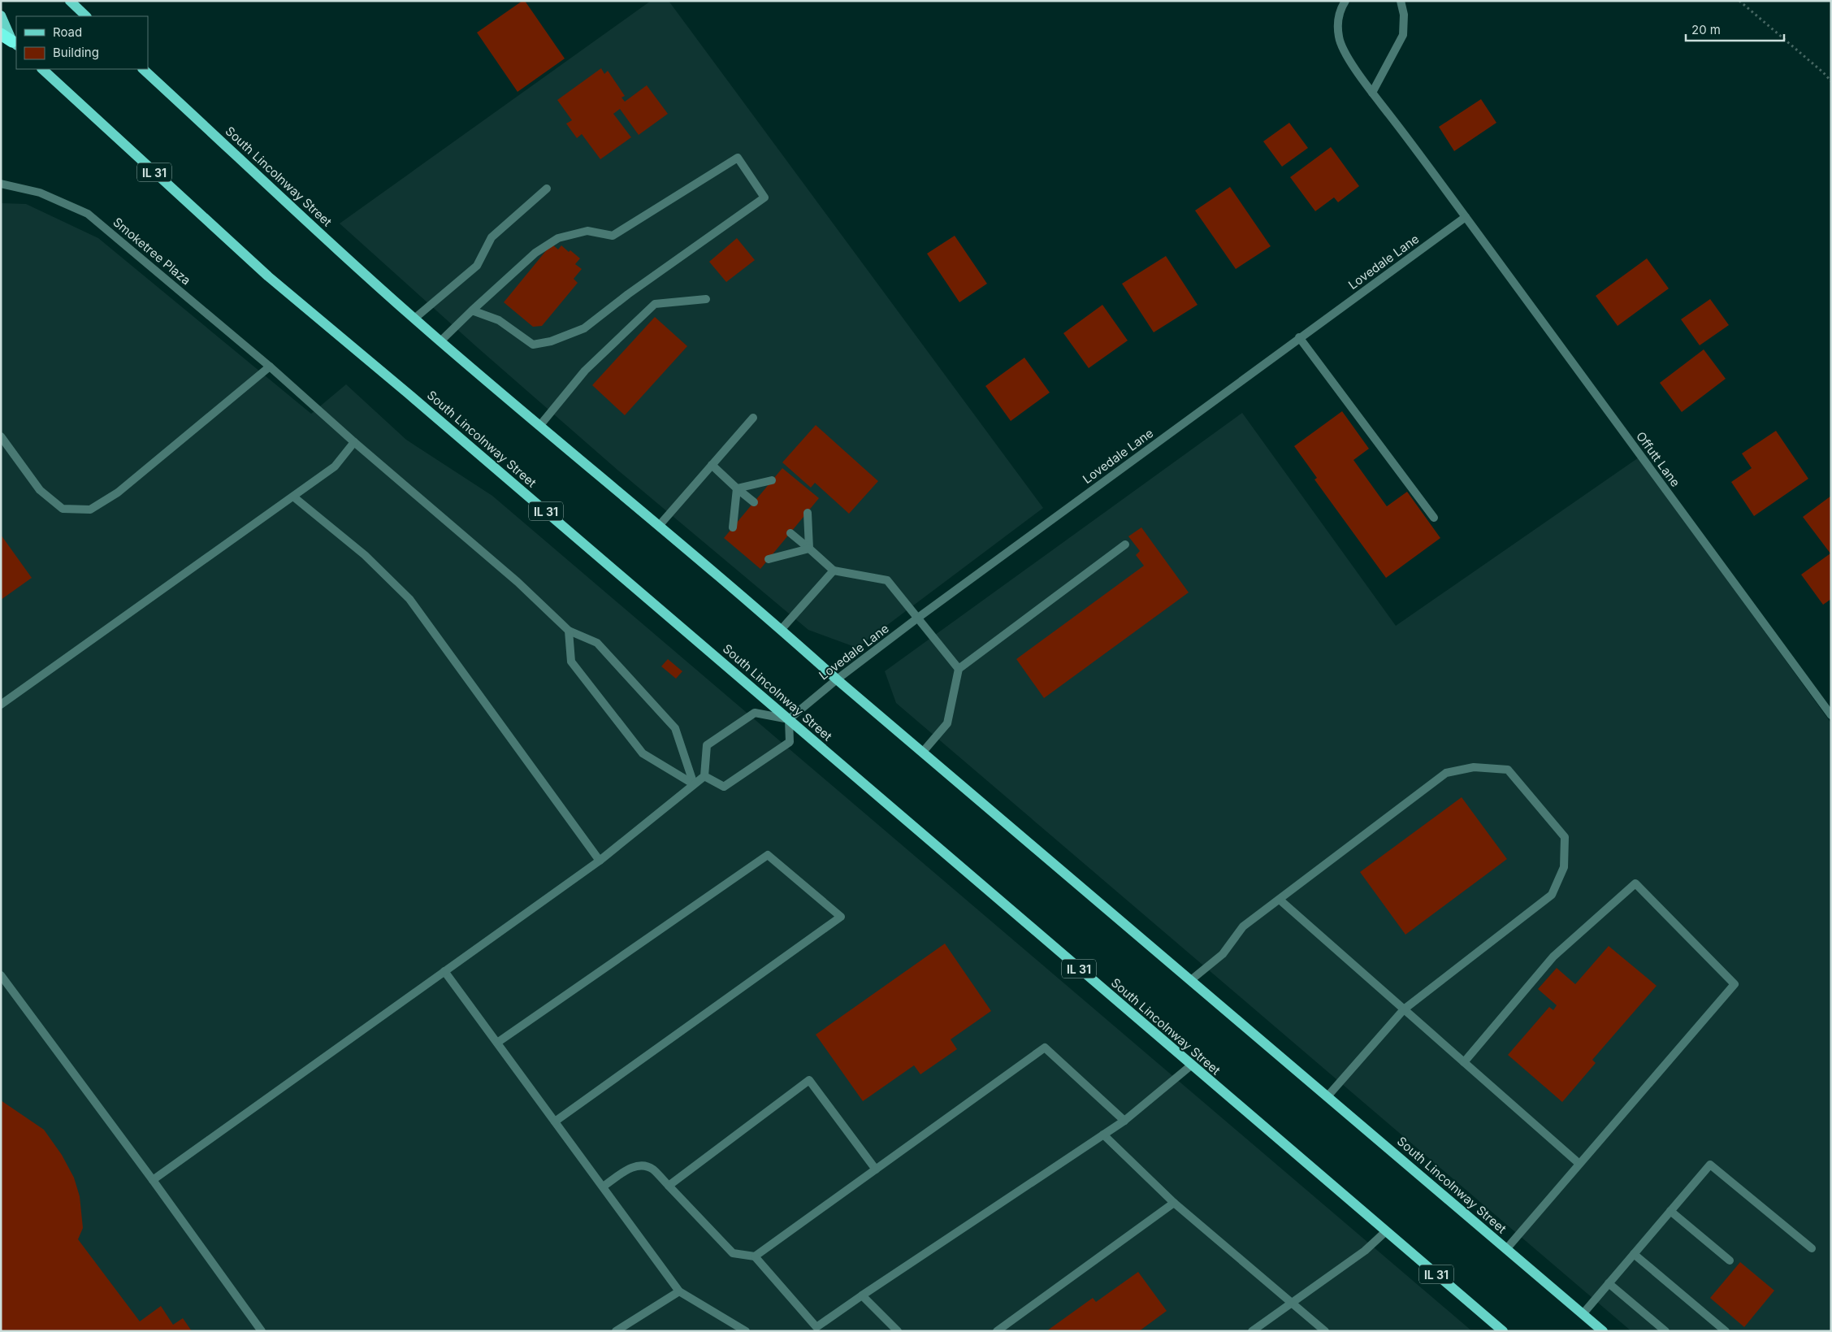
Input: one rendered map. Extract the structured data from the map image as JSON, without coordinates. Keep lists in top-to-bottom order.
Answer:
{
  "streets": {
    "main road": ["IL 31", "South Lincolnway Street"],
    "street": ["Smoketree Plaza", "Lovedale Lane", "Offutt Lane"]
  },
  "crossings": [
    ["South Lincolnway Street", "Lovedale Lane"],
    ["Lovedale Lane", "Offutt Lane"]
  ],
  "legend": ["Road", "Building"],
  "scale_bar": "20 m"
}
